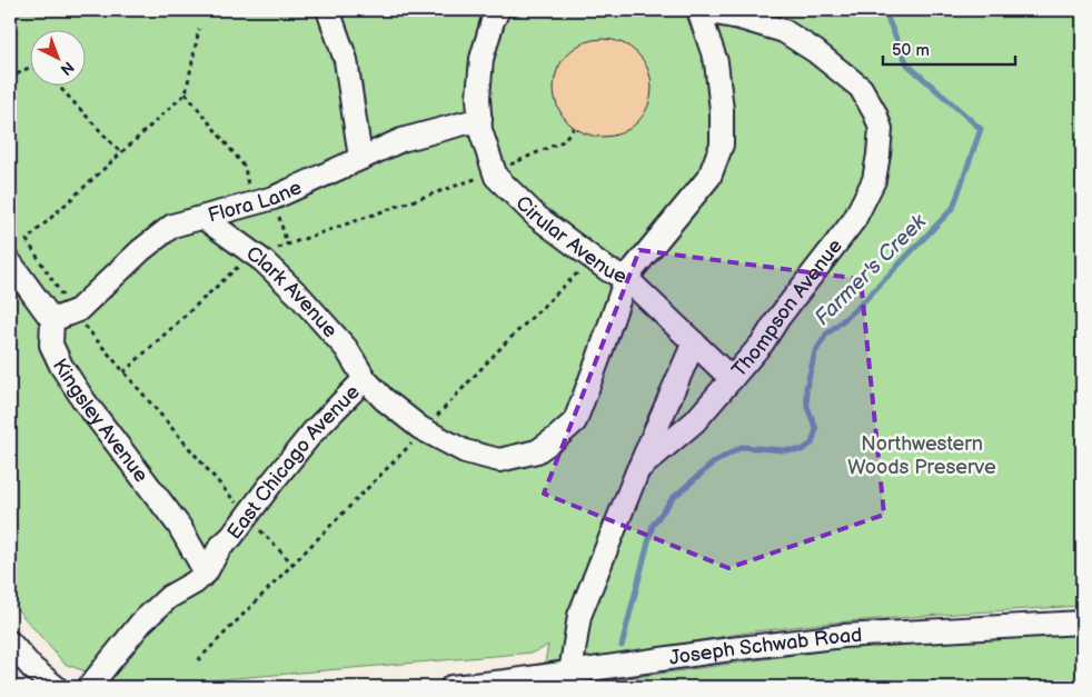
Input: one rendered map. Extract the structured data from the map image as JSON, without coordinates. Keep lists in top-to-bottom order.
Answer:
{
  "streets": {
    "street": [
      "Flora Lane",
      "Cirular Avenue",
      "Clark Avenue",
      "Thompson Avenue",
      "Kingsley Avenue",
      "East Chicago Avenue",
      "Joseph Schwab Road"
    ]
  },
  "crossings": [
    ["Flora Lane", "Cirular Avenue"],
    ["Flora Lane", "Clark Avenue"],
    ["Flora Lane", "Kingsley Avenue"],
    ["Cirular Avenue", "Thompson Avenue"],
    ["Cirular Avenue", "East Chicago Avenue"],
    ["Clark Avenue", "East Chicago Avenue"],
    ["Thompson Avenue", "Joseph Schwab Road"],
    ["Kingsley Avenue", "East Chicago Avenue"]
  ],
  "water": ["Farmer's Creek"],
  "parks": ["Northwestern Woods Preserve"],
  "scale_bar": "50 m",
  "north": "bottom right"
}
